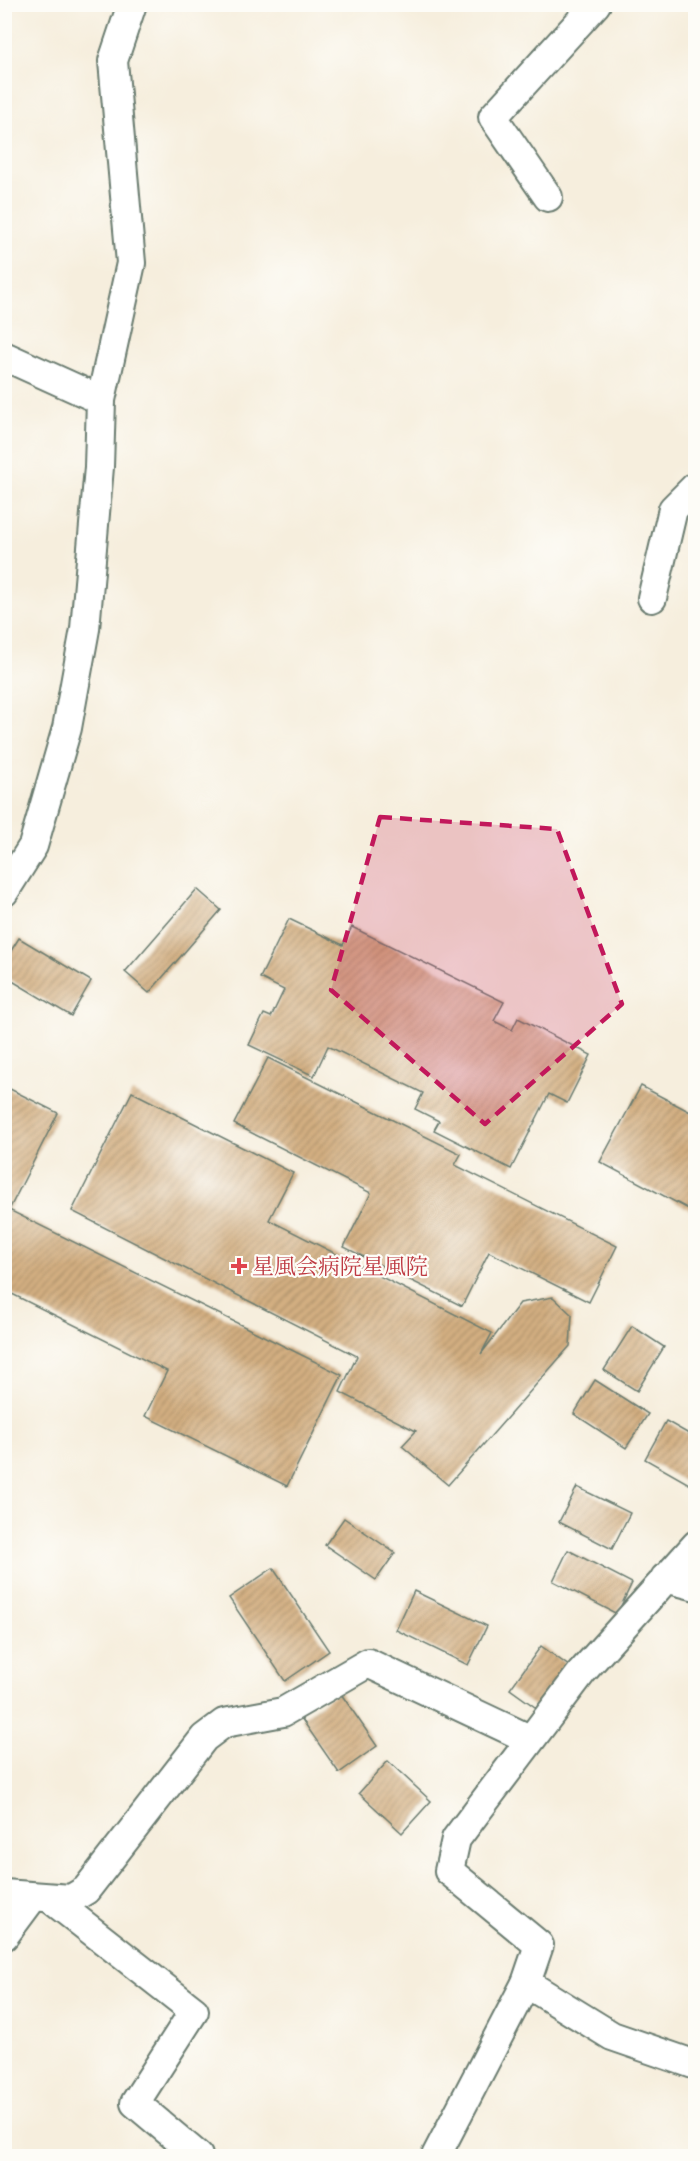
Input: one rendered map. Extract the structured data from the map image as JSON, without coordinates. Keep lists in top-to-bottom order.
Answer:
{
  "places": {
    "health": ["星風会病院星風院"]
  }
}
